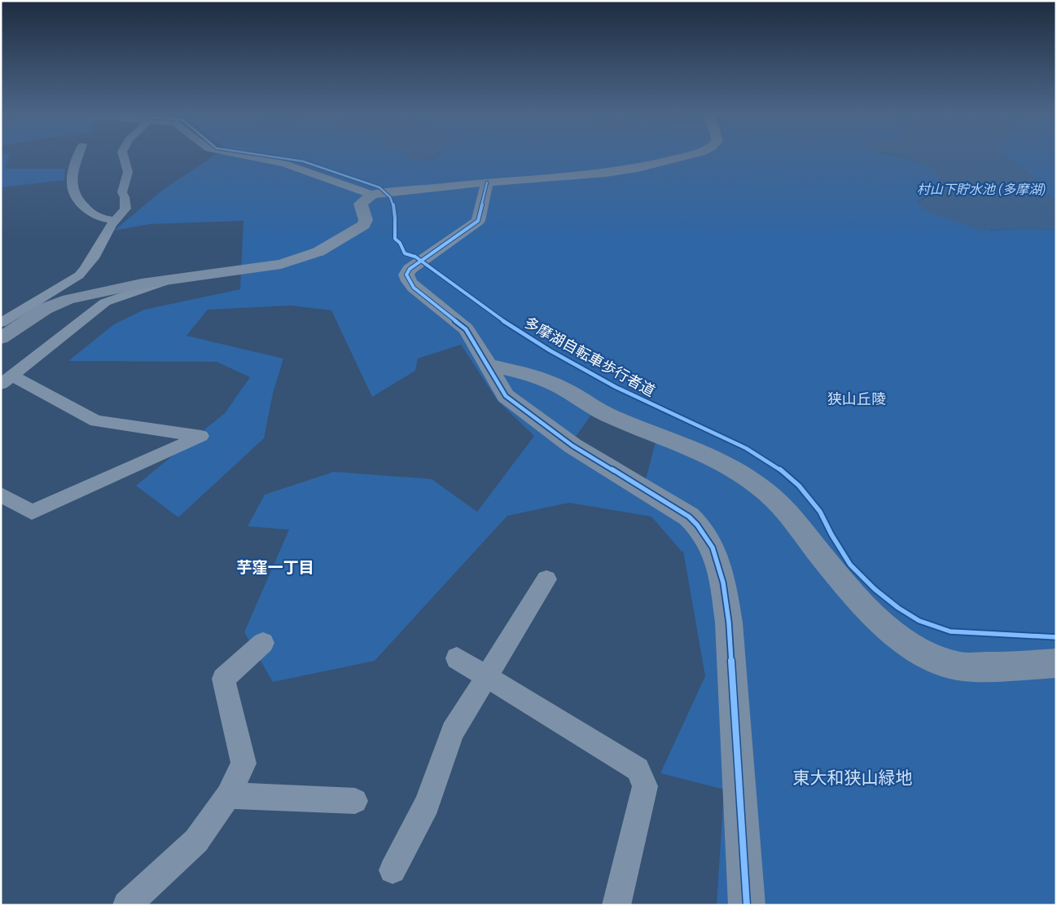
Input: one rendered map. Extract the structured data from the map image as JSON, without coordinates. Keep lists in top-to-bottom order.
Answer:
{
  "streets": {
    "cycle path": ["多摩湖自転車歩行者道"]
  },
  "districts": ["芋窪一丁目"],
  "water": ["村山下貯水池 (多摩湖)"],
  "parks": ["狭山丘陵", "東大和狭山緑地"]
}
